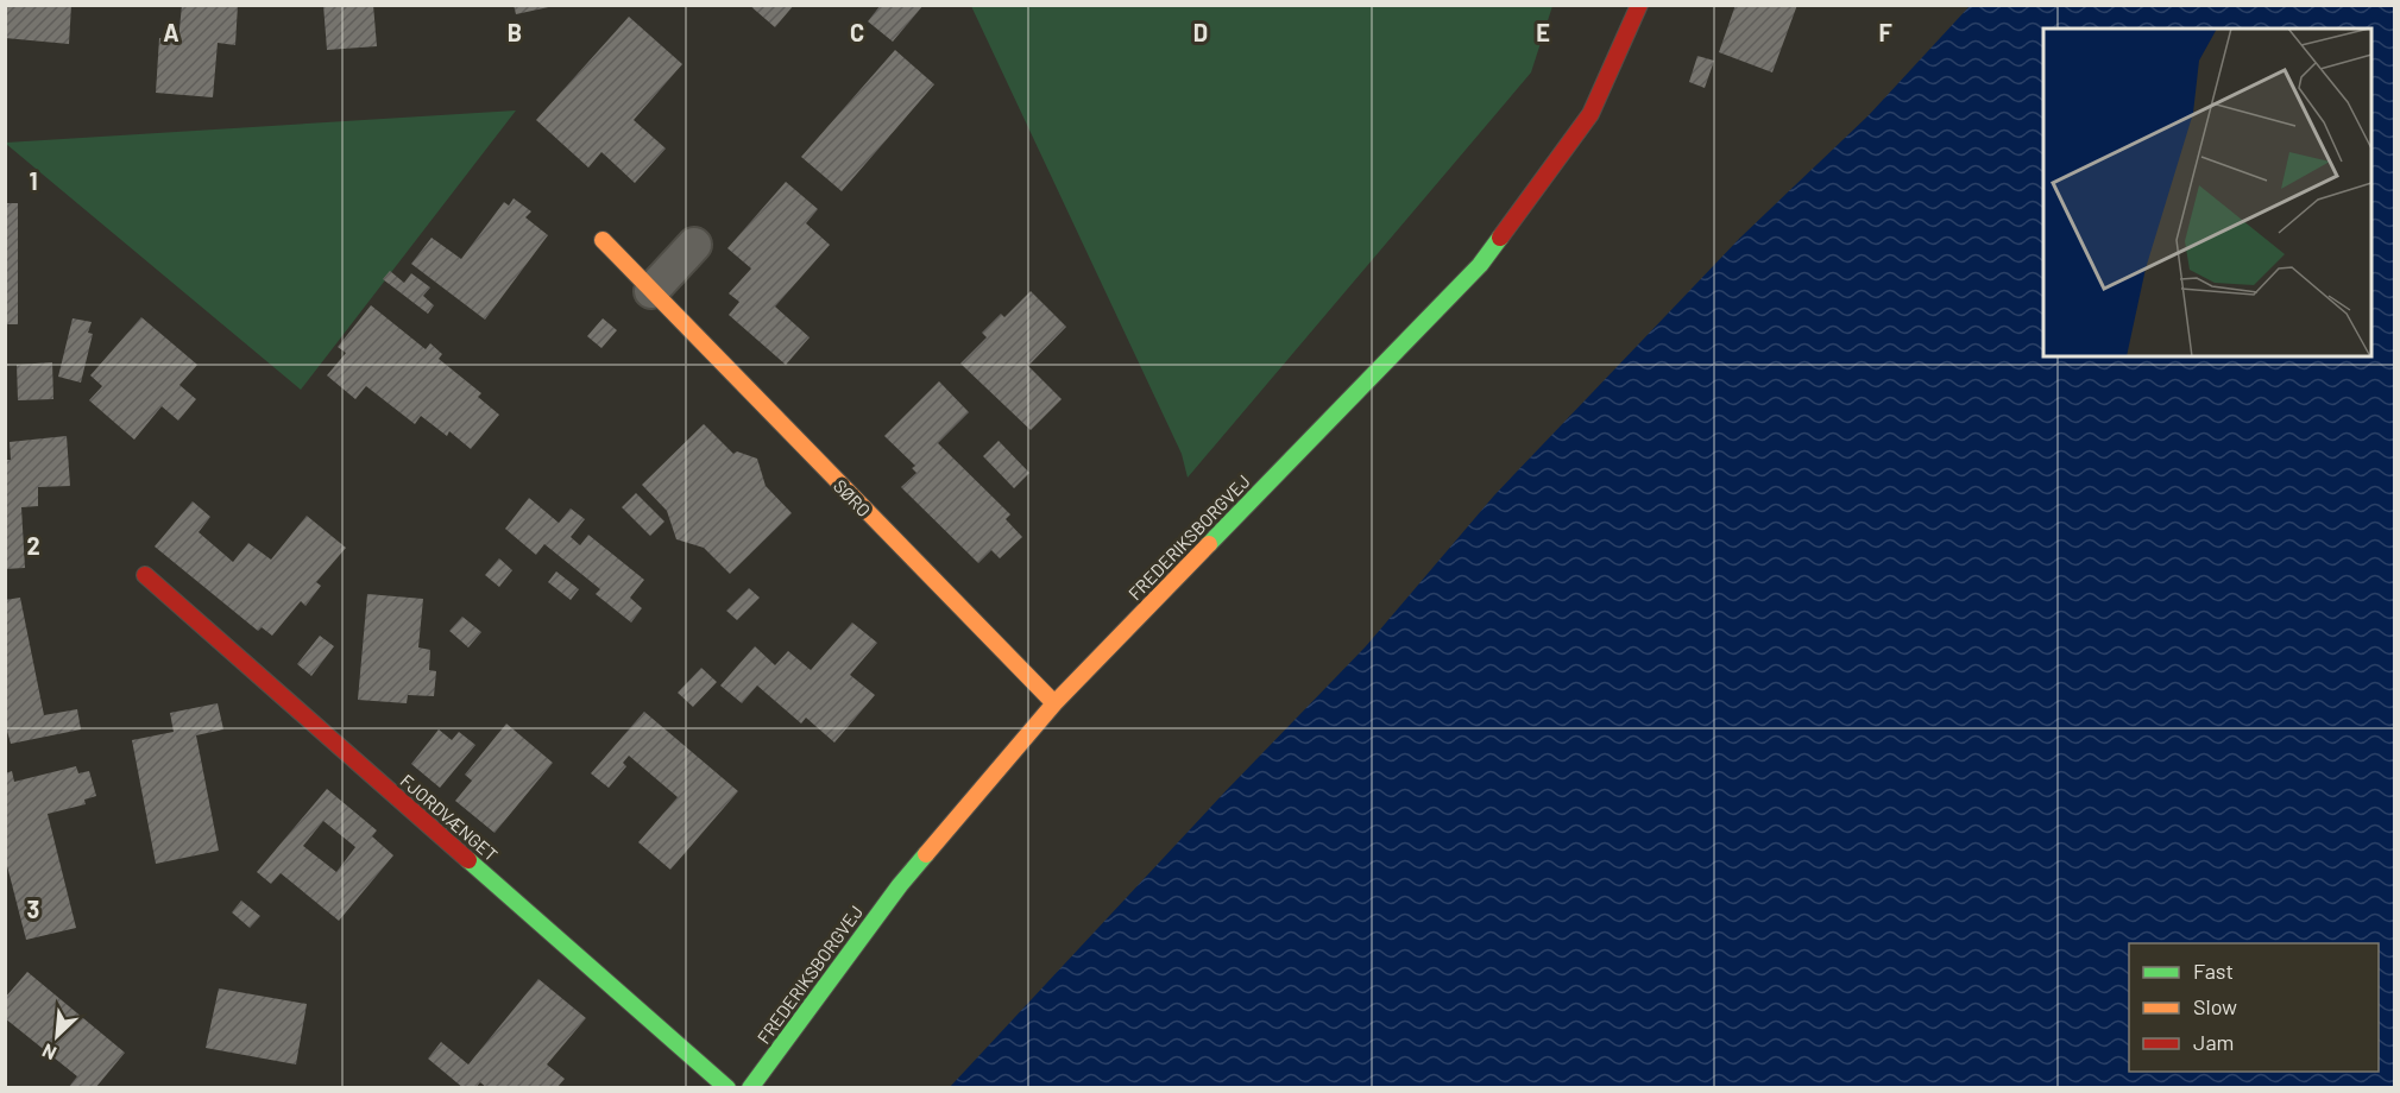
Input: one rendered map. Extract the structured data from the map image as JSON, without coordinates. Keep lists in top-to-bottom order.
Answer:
{
  "streets": {
    "street": ["SØRO", "FREDERIKSBORGVEJ", "FJORDVÆNGET"]
  },
  "crossings": [
    ["SØRO", "FREDERIKSBORGVEJ"]
  ],
  "legend": ["Fast", "Slow", "Jam"],
  "north": "bottom left",
  "grid": {
    "columns": [
      "A",
      "B",
      "C",
      "D",
      "E",
      "F"
    ],
    "rows": ["1", "2", "3"]
  }
}
